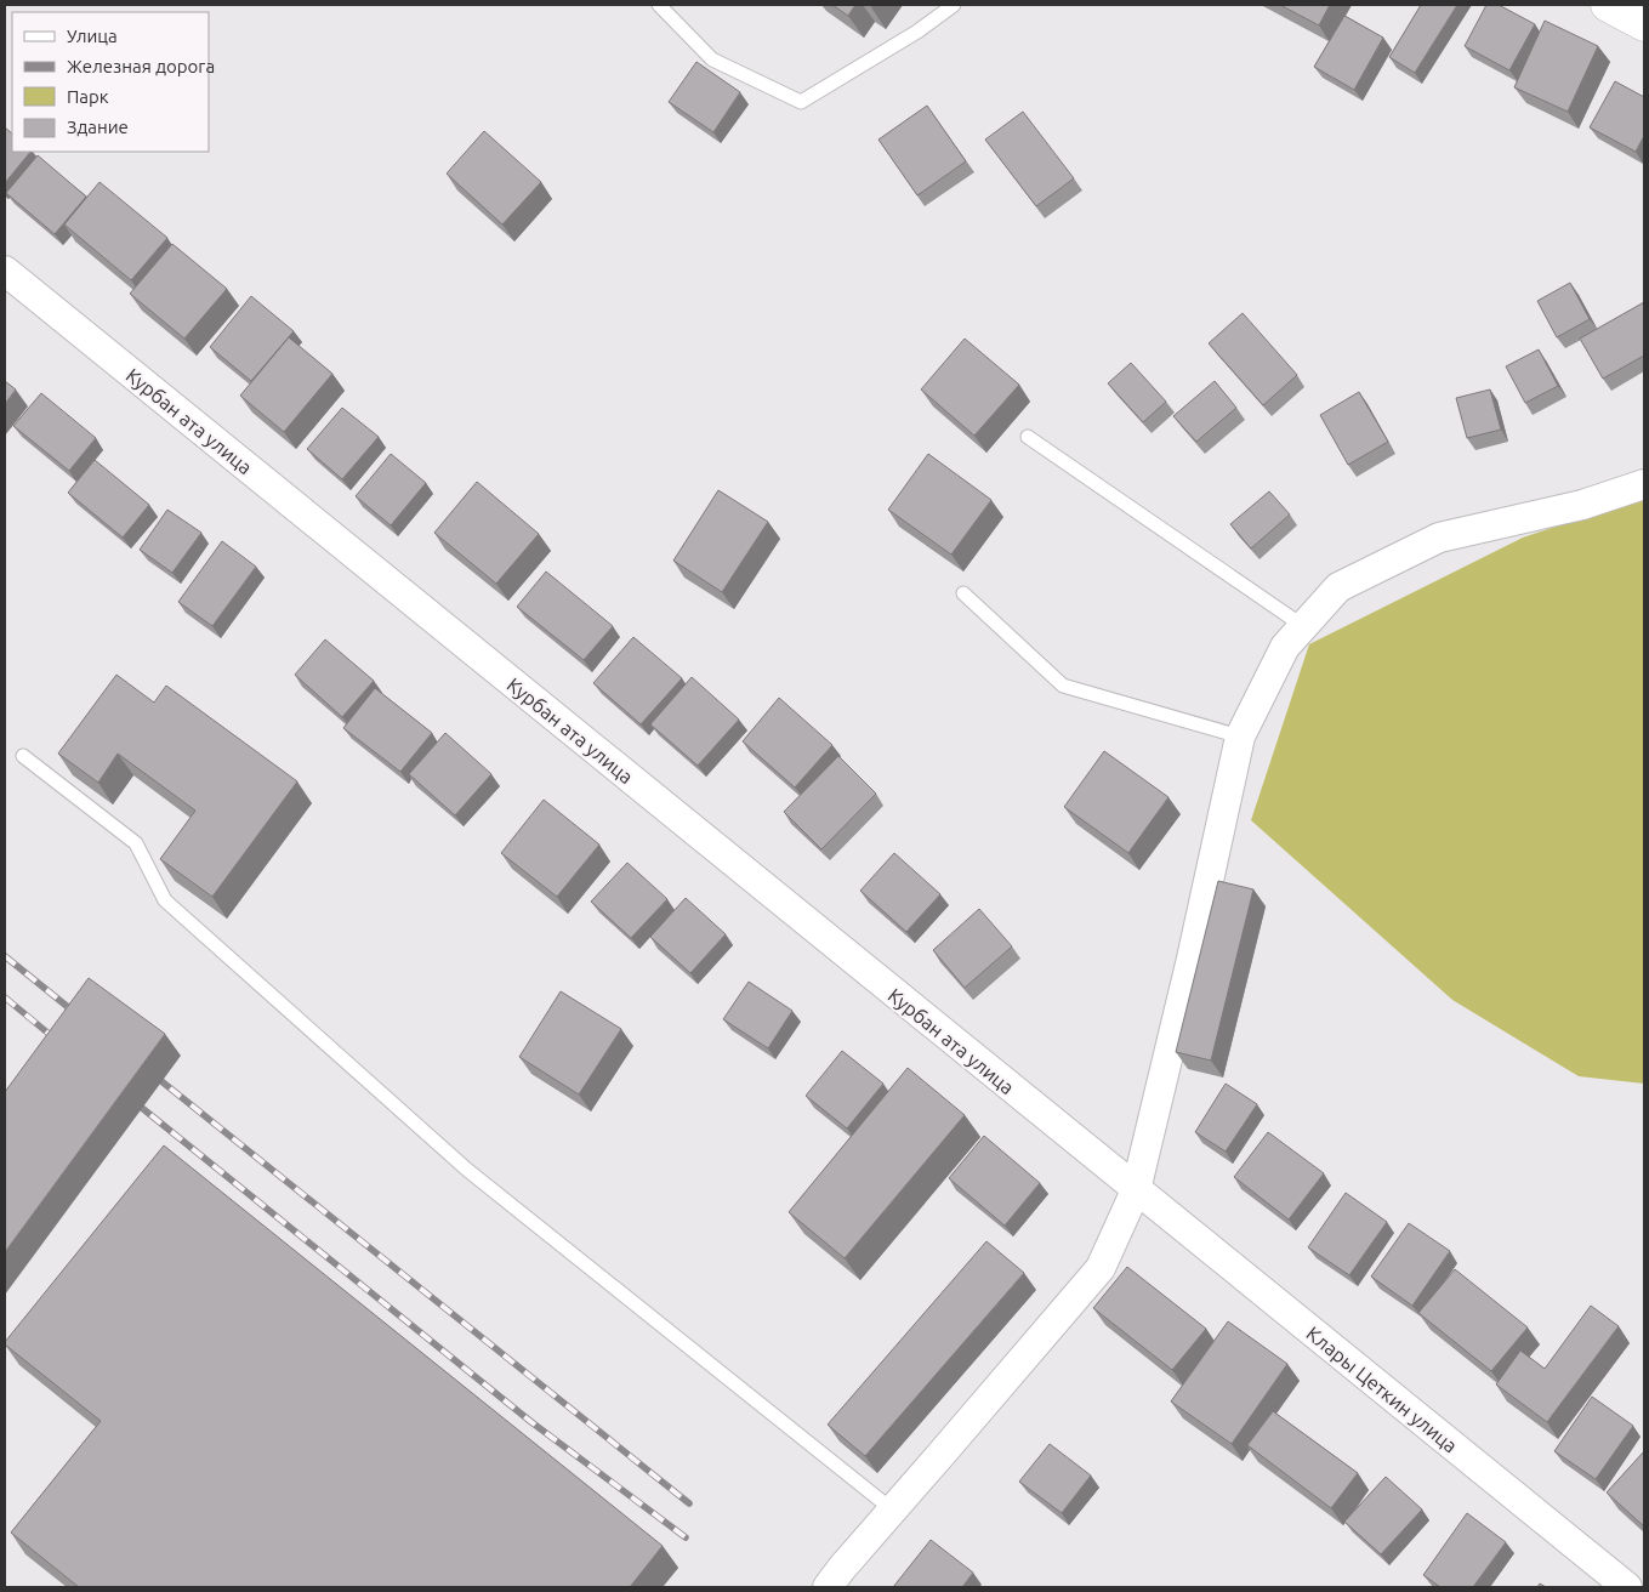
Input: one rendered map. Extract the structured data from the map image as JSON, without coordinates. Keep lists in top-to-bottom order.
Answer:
{
  "streets": {
    "street": ["Курбан ата улица", "Клары Цеткин улица"]
  },
  "crossings": [
    ["Курбан ата улица", "Клары Цеткин улица"]
  ],
  "legend": [
    "Улица",
    "Железная дорога",
    "Парк",
    "Здание"
  ]
}
